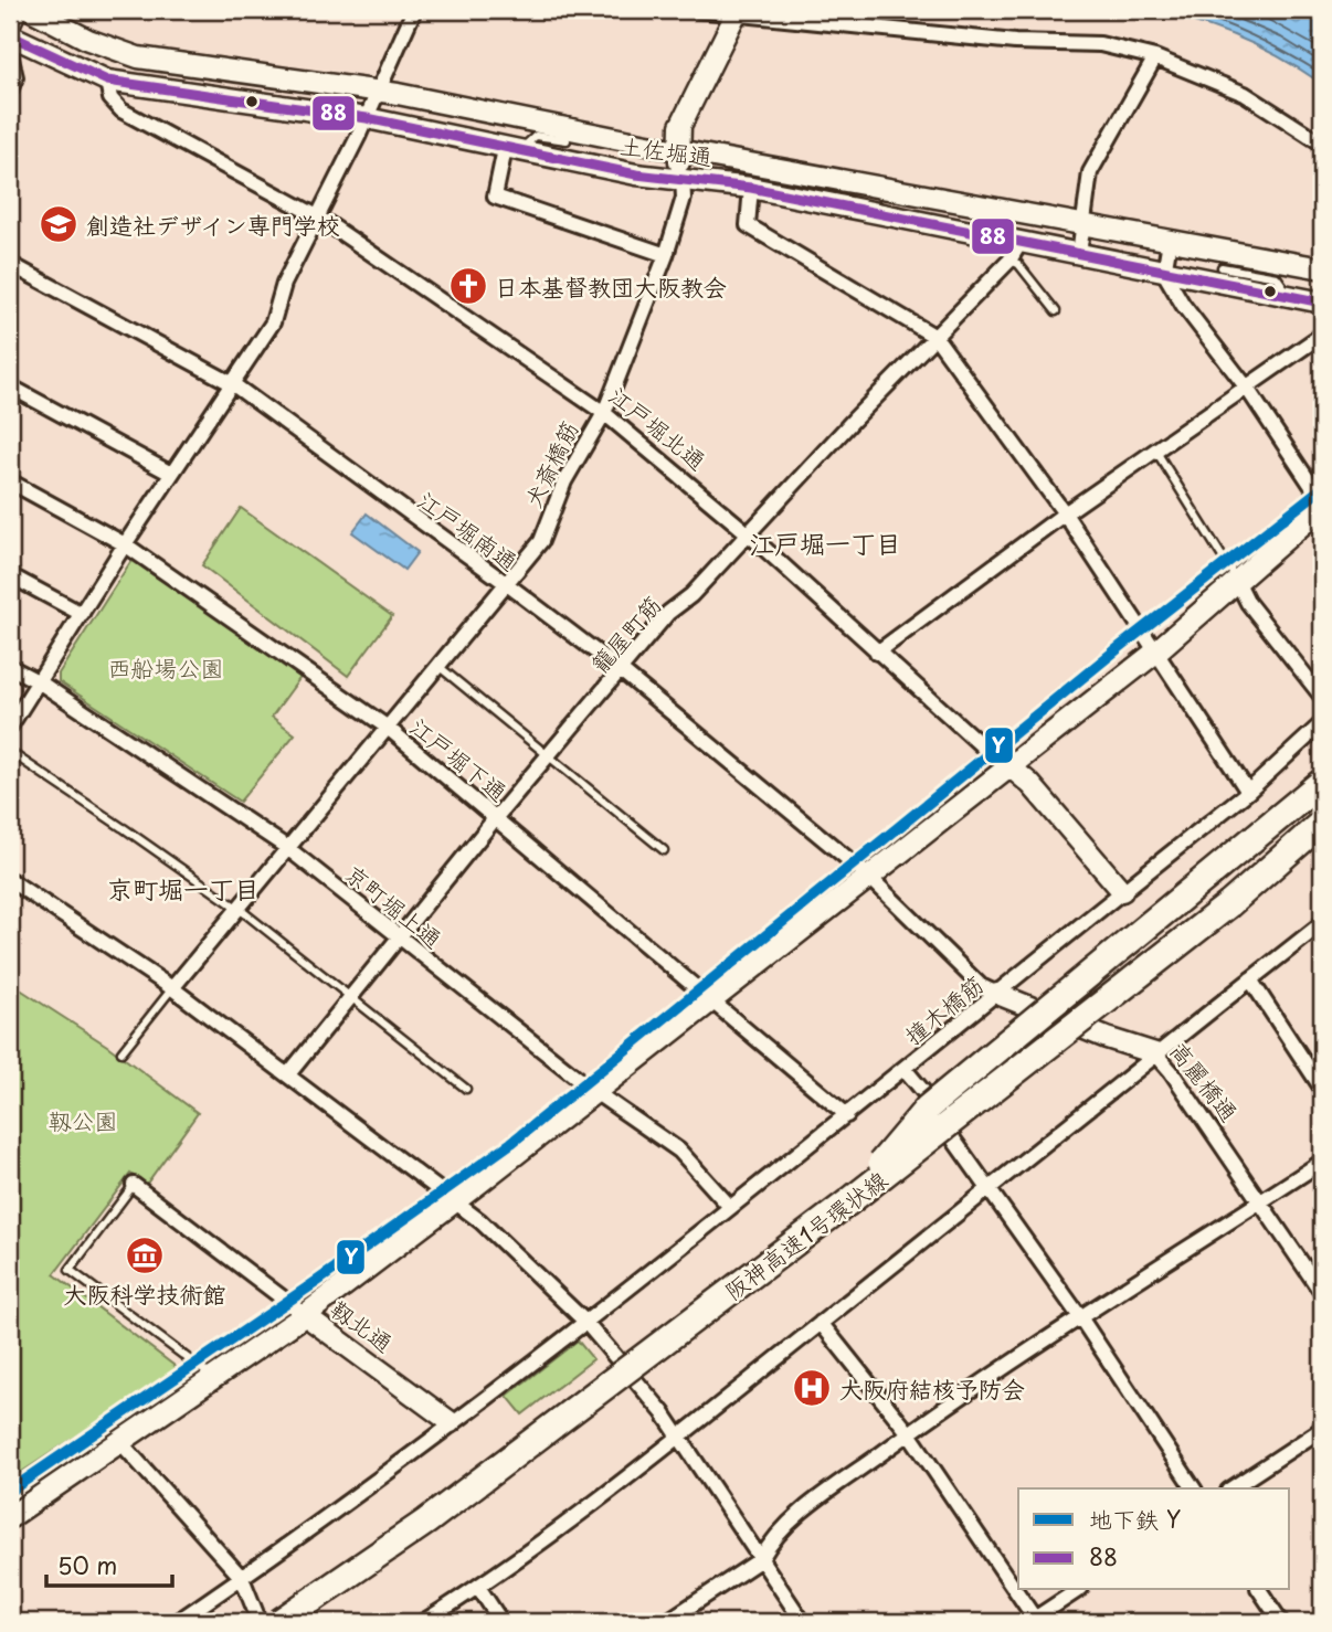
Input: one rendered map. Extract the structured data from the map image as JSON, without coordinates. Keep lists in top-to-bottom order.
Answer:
{
  "streets": {
    "highway": ["阪神高速1号環状線"],
    "street": [
      "土佐堀通",
      "江戸堀北通",
      "犬斎橋筋",
      "江戸堀南通",
      "籠屋町筋",
      "江戸堀下通",
      "京町堀上通",
      "撞木橋筋",
      "高麗橋通",
      "靱北通"
    ]
  },
  "crossings": [
    ["土佐堀通", "江戸堀北通"],
    ["土佐堀通", "犬斎橋筋"],
    ["土佐堀通", "籠屋町筋"],
    ["江戸堀北通", "犬斎橋筋"],
    ["江戸堀北通", "籠屋町筋"],
    ["江戸堀北通", "撞木橋筋"],
    ["犬斎橋筋", "江戸堀南通"],
    ["犬斎橋筋", "江戸堀下通"],
    ["犬斎橋筋", "京町堀上通"],
    ["江戸堀南通", "籠屋町筋"],
    ["籠屋町筋", "江戸堀下通"],
    ["籠屋町筋", "京町堀上通"],
    ["江戸堀下通", "撞木橋筋"],
    ["京町堀上通", "撞木橋筋"],
    ["撞木橋筋", "高麗橋通"],
    ["撞木橋筋", "靱北通"]
  ],
  "districts": ["江戸堀一丁目", "京町堀一丁目"],
  "parks": ["西船場公園", "靱公園"],
  "places": {
    "school or university": ["創造社デザイン専門学校"],
    "church": ["日本基督教団大阪教会"],
    "museum": ["大阪科学技術館"],
    "hospital": ["大阪府結核予防会"]
  },
  "lines": ["transit line 88", "metro line Y"],
  "legend": ["地下鉄 Y", "88"],
  "scale_bar": "50 m"
}
